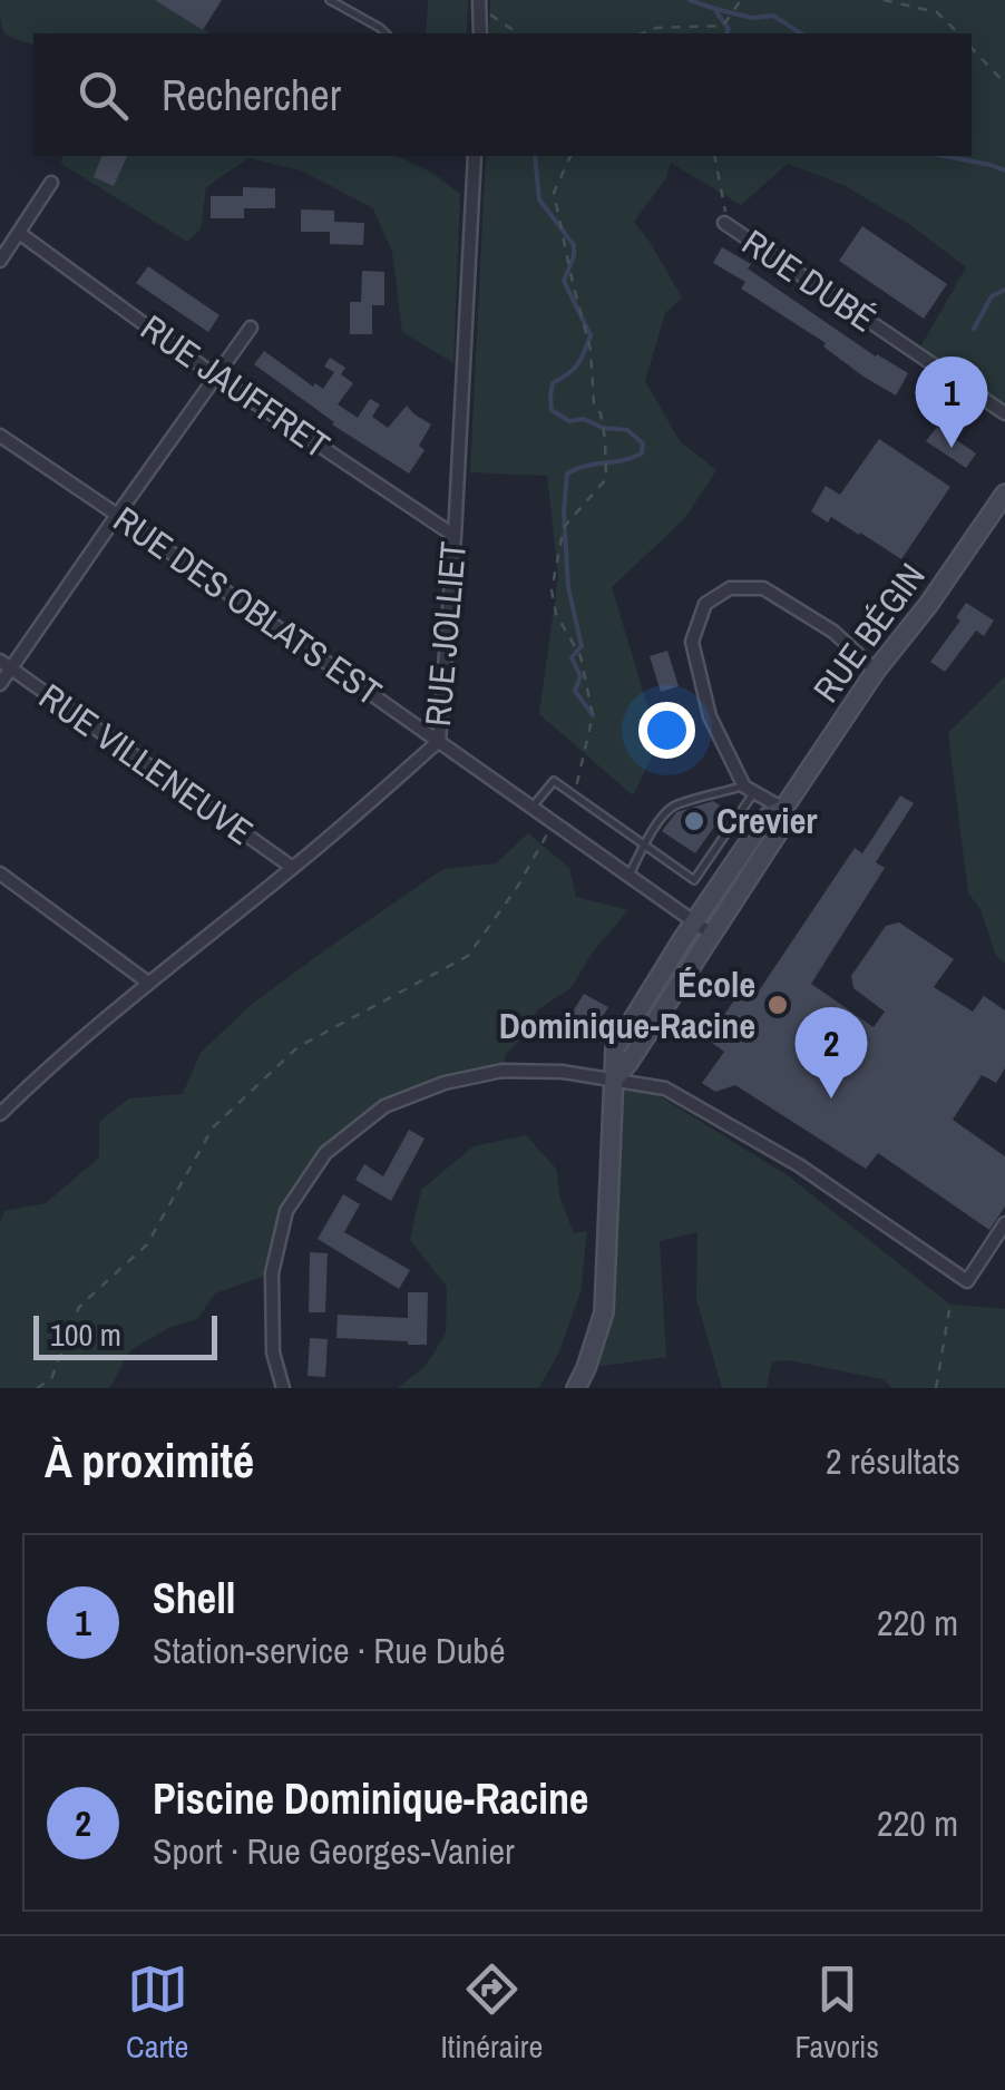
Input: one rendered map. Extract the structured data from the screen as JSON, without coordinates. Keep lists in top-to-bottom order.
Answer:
{
  "streets": {
    "street": [
      "RUE DUBÉ",
      "RUE JAUFFRET",
      "RUE DES OBLATS EST",
      "RUE BÉGIN",
      "RUE JOLLIET",
      "RUE VILLENEUVE"
    ]
  },
  "crossings": [
    ["RUE JAUFFRET", "RUE JOLLIET"],
    ["RUE DES OBLATS EST", "RUE BÉGIN"],
    ["RUE DES OBLATS EST", "RUE JOLLIET"],
    ["RUE JOLLIET", "RUE VILLENEUVE"]
  ],
  "places": ["Crevier", "École Dominique-Racine"],
  "scale_bar": "100 m",
  "page": {
    "search": "Rechercher",
    "pins": ["1", "2"],
    "scale": "100 m",
    "heading": ["À proximité", "2 résultats"],
    "list": [
      {
        "mark": "1",
        "name": "Shell",
        "note": "Station-service · Rue Dubé",
        "value": "220 m"
      },
      {
        "mark": "2",
        "name": "Piscine Dominique-Racine",
        "note": "Sport · Rue Georges-Vanier",
        "value": "220 m"
      }
    ],
    "nav": ["Carte", "Itinéraire", "Favoris"]
  }
}
